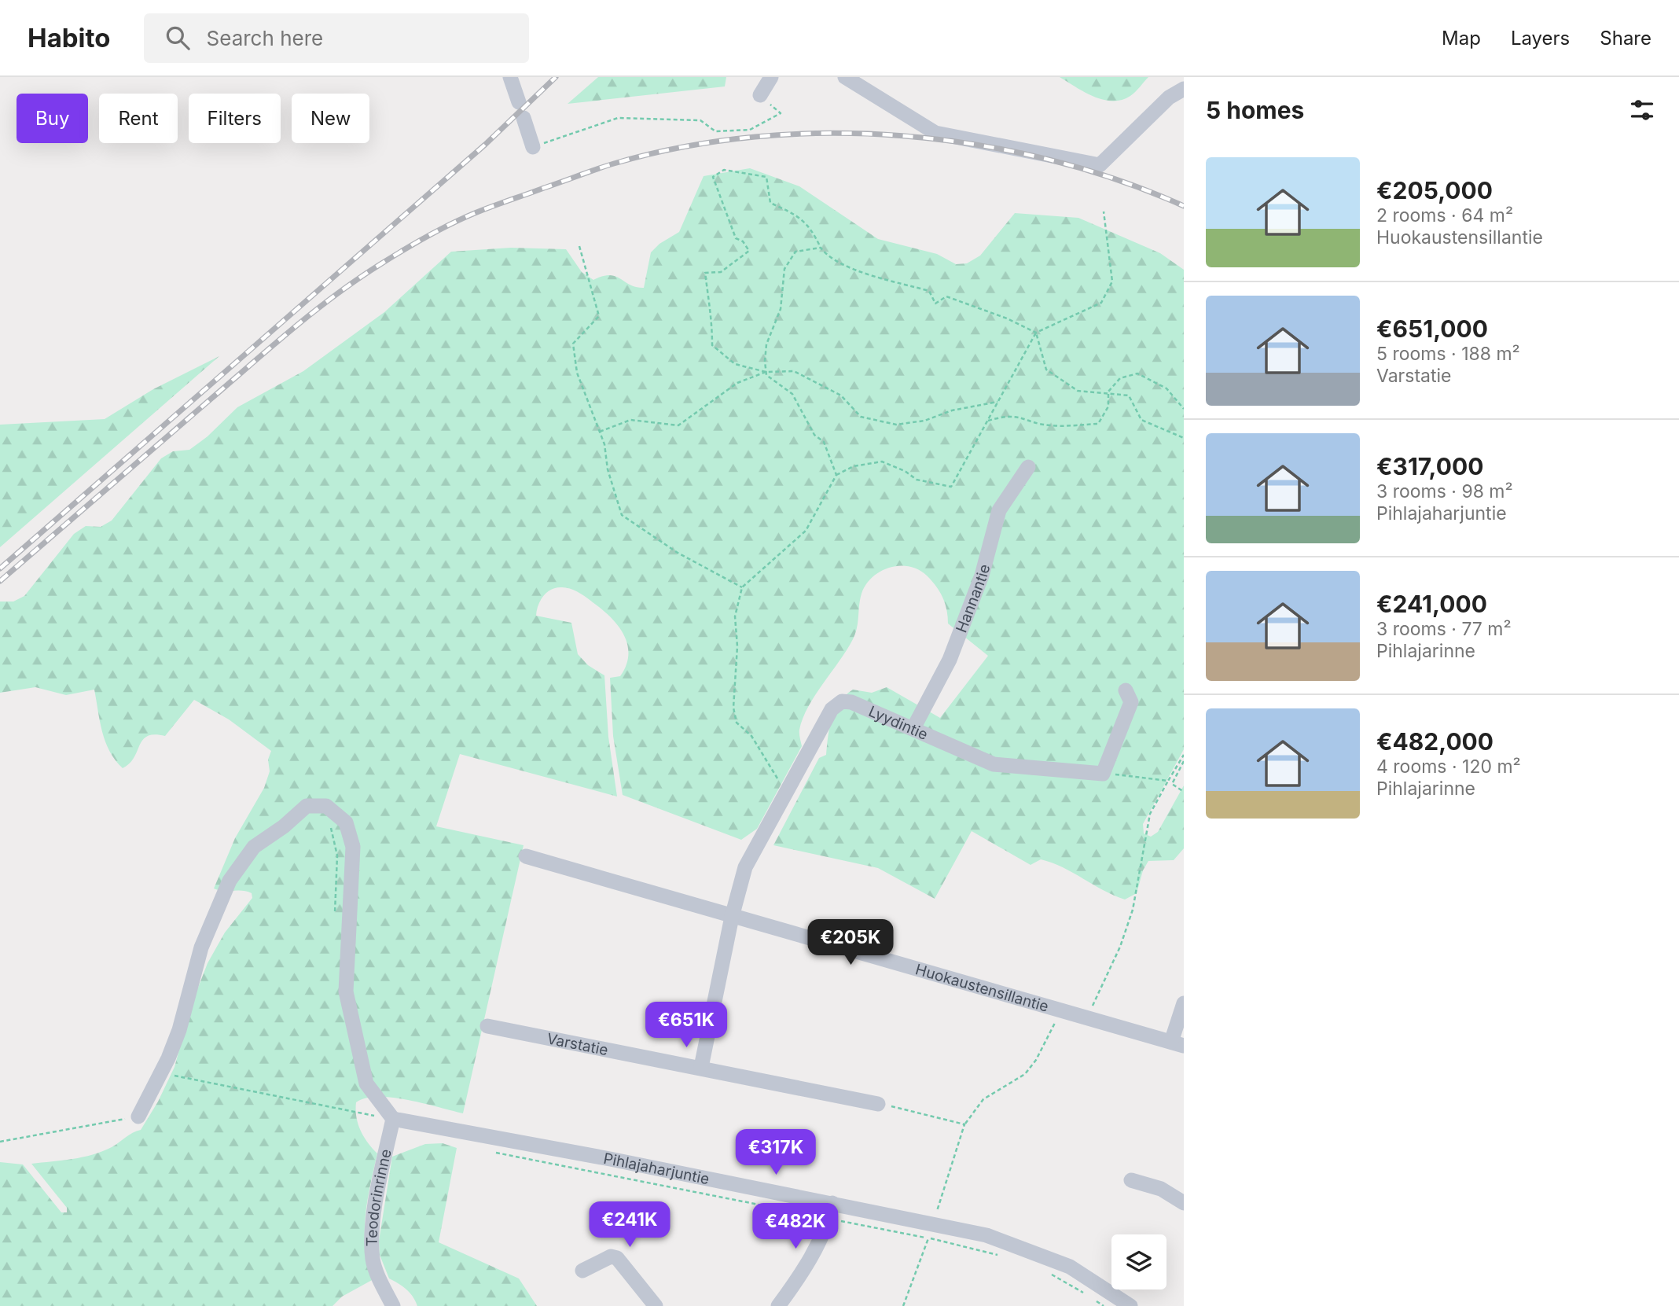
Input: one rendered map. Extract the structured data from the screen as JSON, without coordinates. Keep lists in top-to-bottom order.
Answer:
{
  "streets": {
    "street": [
      "Hannantie",
      "Lyydintie",
      "Huokaustensillantie",
      "Varstatie",
      "Pihlajaharjuntie",
      "Teodorinrinne"
    ]
  },
  "crossings": [
    ["Hannantie", "Lyydintie"],
    ["Lyydintie", "Huokaustensillantie"],
    ["Pihlajaharjuntie", "Teodorinrinne"]
  ],
  "page": {
    "header": "Habito",
    "search": "Search here",
    "nav": ["Map", "Layers", "Share"],
    "heading": "5 homes",
    "chip": [
      "Buy",
      "Rent",
      "Filters",
      "New"
    ],
    "list": [
      {
        "name": "€205,000",
        "note": "2 rooms · 64 m² · Huokaustensillantie"
      },
      {
        "name": "€651,000",
        "note": "5 rooms · 188 m² · Varstatie"
      },
      {
        "name": "€317,000",
        "note": "3 rooms · 98 m² · Pihlajaharjuntie"
      },
      {
        "name": "€241,000",
        "note": "3 rooms · 77 m² · Pihlajarinne"
      },
      {
        "name": "€482,000",
        "note": "4 rooms · 120 m² · Pihlajarinne"
      }
    ],
    "price": [
      "€205K",
      "€651K",
      "€317K",
      "€241K",
      "€482K"
    ]
  }
}
